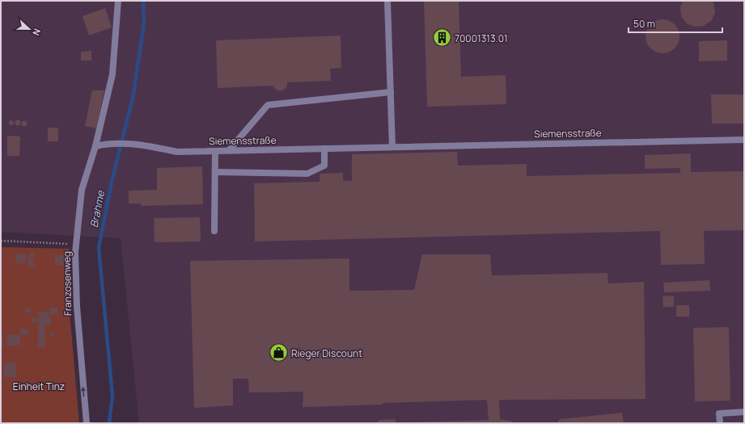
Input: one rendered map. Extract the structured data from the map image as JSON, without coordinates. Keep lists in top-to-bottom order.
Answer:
{
  "streets": {
    "street": ["Siemensstraße", "Franzosenweg"]
  },
  "crossings": [
    ["Siemensstraße", "Franzosenweg"]
  ],
  "one_way": ["Franzosenweg"],
  "water": ["Brahme"],
  "parks": ["Einheit Tinz"],
  "places": {
    "building": ["70001313.01"],
    "shop": ["Rieger Discount"]
  },
  "scale_bar": "50 m",
  "north": "right"
}
